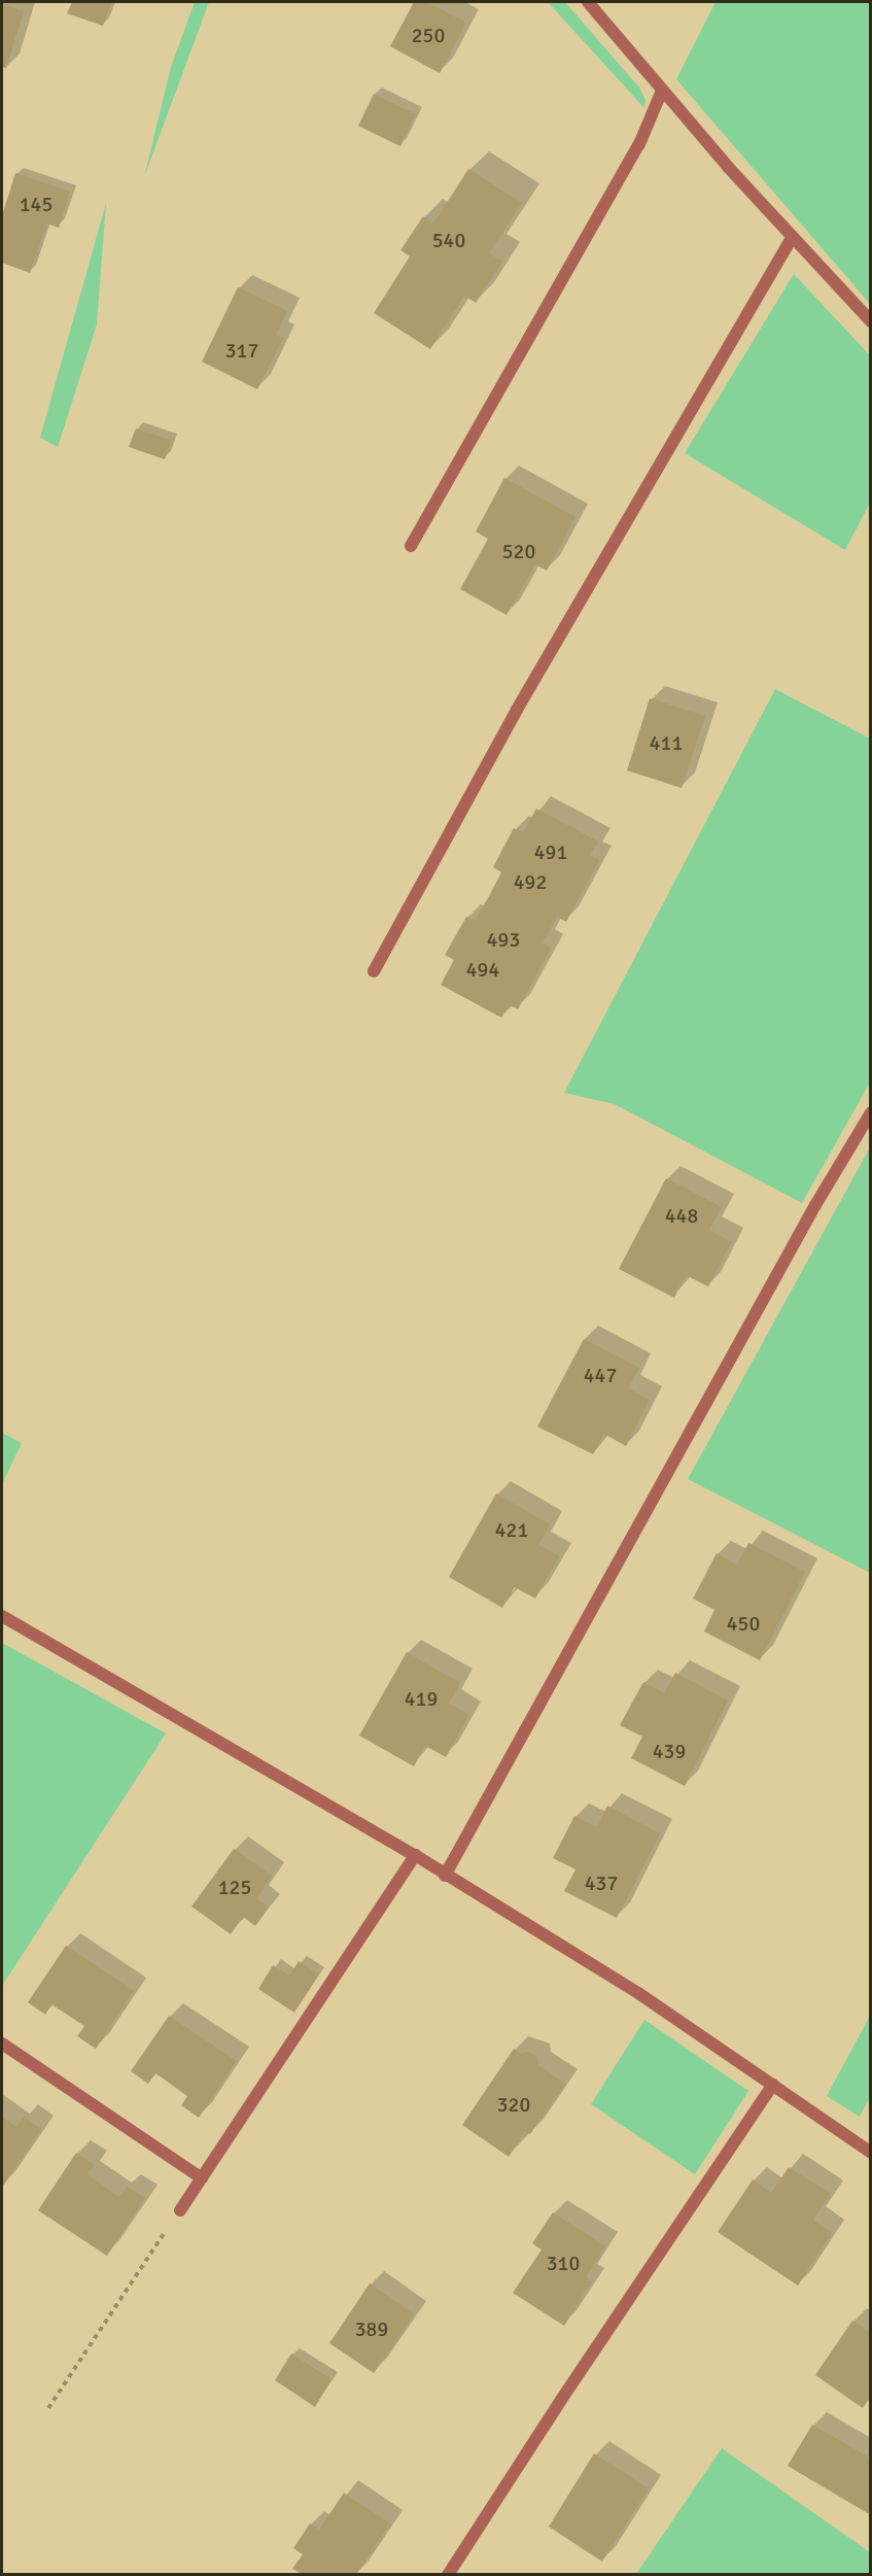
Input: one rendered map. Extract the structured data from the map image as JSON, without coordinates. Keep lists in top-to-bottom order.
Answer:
{
  "house_numbers": [
    "250",
    "145",
    "540",
    "317",
    "520",
    "411",
    "491",
    "492",
    "493",
    "494",
    "448",
    "447",
    "421",
    "450",
    "419",
    "439",
    "437",
    "125",
    "320",
    "310",
    "389"
  ]
}
